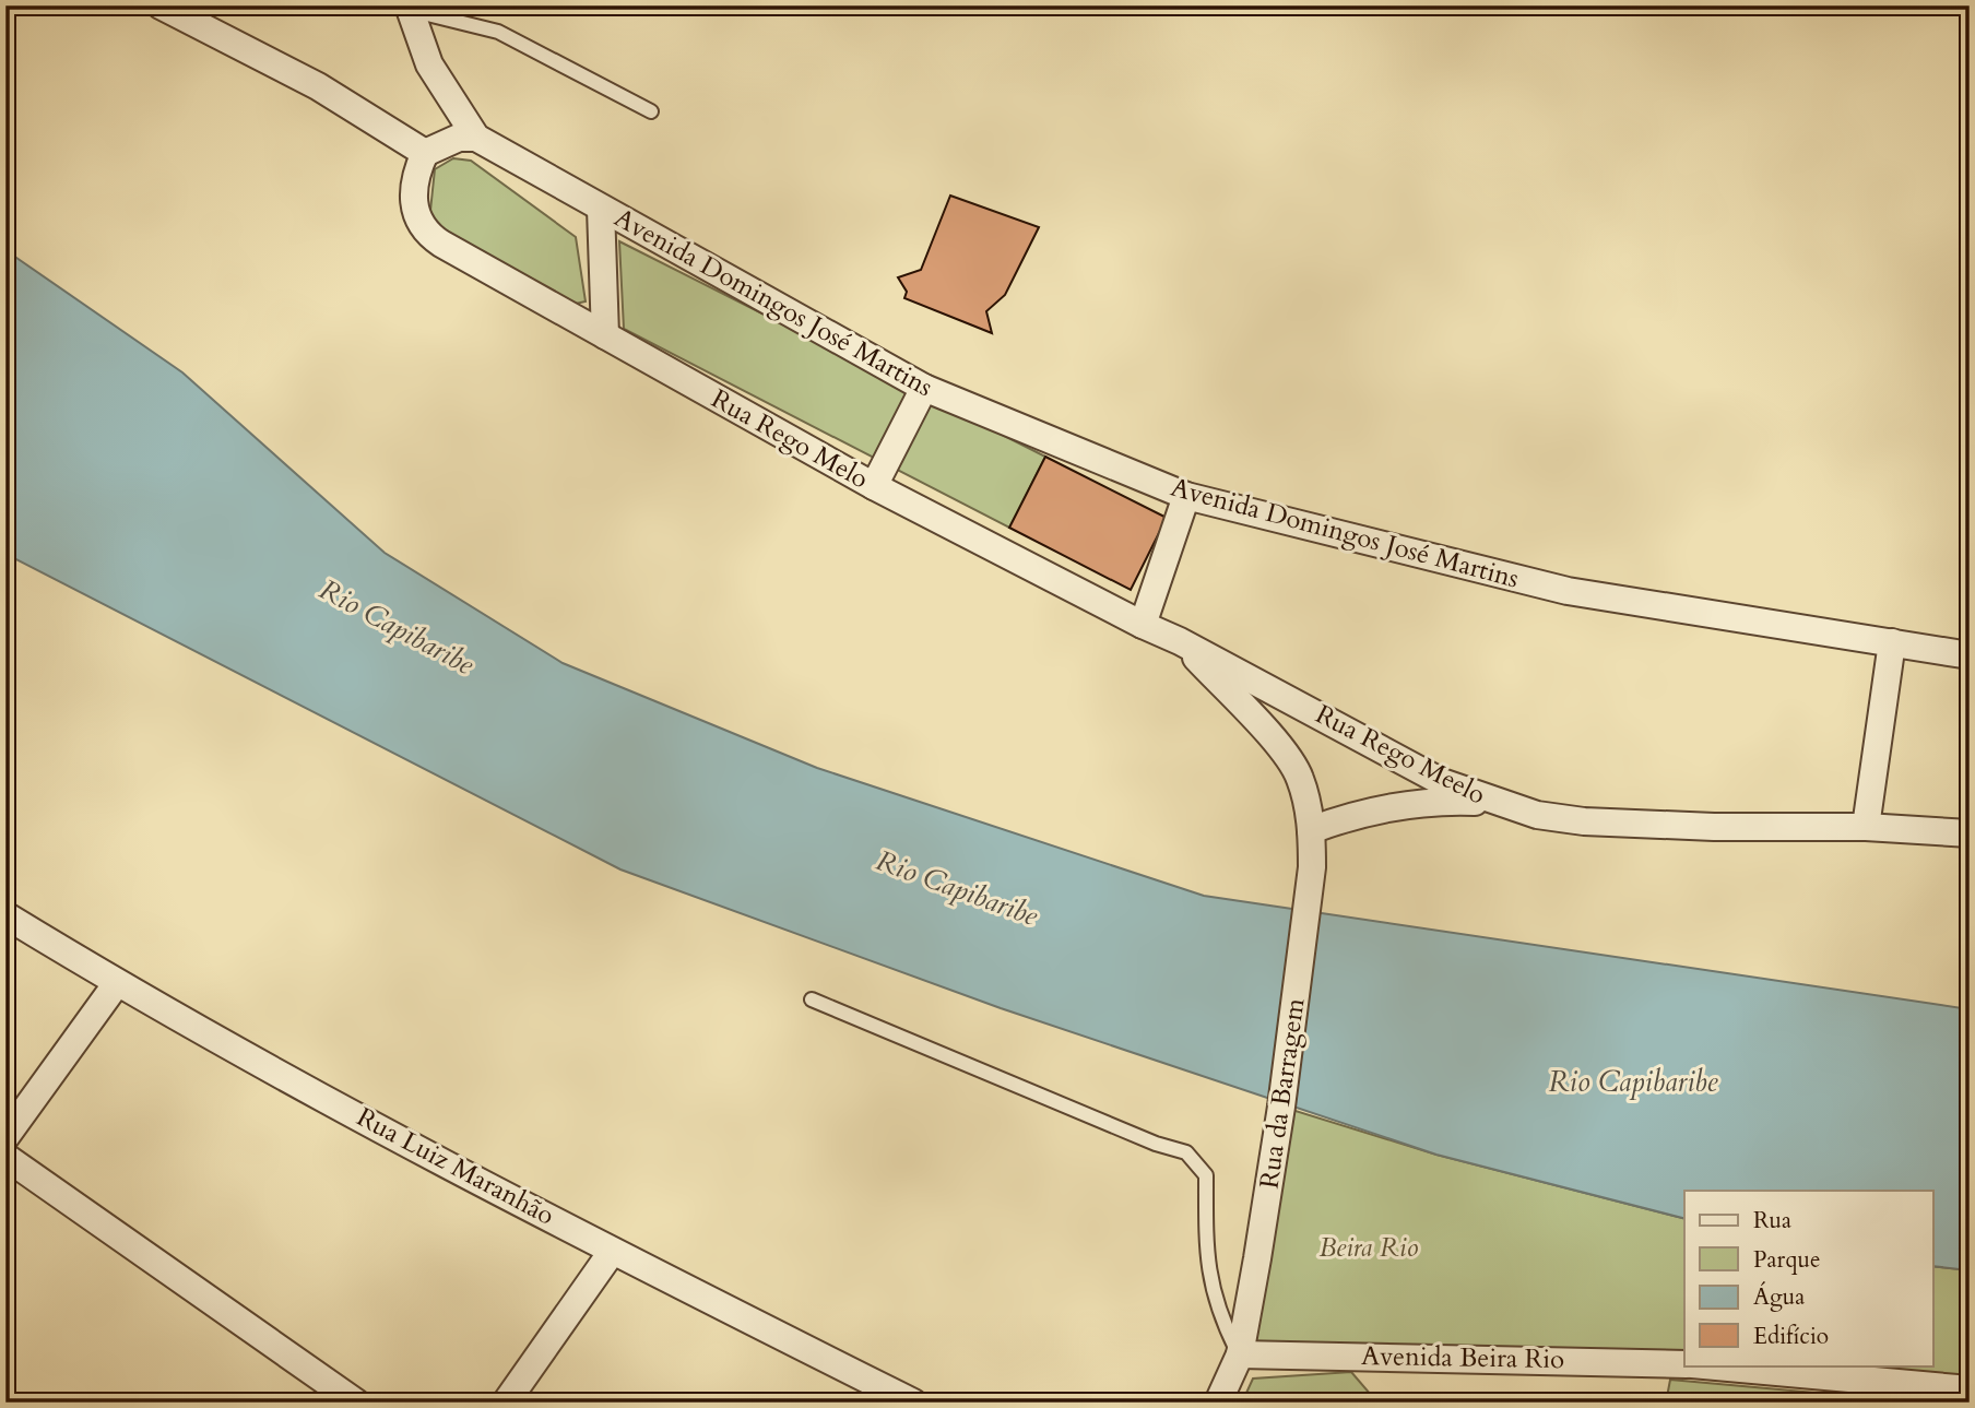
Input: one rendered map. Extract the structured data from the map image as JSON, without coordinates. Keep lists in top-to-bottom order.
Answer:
{
  "streets": {
    "street": [
      "Avenida Domingos José Martins",
      "Rua Rego Melo",
      "Rua Rego Meelo",
      "Rua da Barragem",
      "Rua Luiz Maranhão",
      "Avenida Beira Rio"
    ]
  },
  "crossings": [
    ["Rua Rego Melo", "Rua Rego Meelo"],
    ["Rua Rego Melo", "Rua da Barragem"],
    ["Rua Rego Meelo", "Rua da Barragem"],
    ["Rua da Barragem", "Avenida Beira Rio"]
  ],
  "water": ["Rio Capibaribe"],
  "parks": ["Beira Rio"],
  "legend": [
    "Rua",
    "Parque",
    "Água",
    "Edifício"
  ]
}
